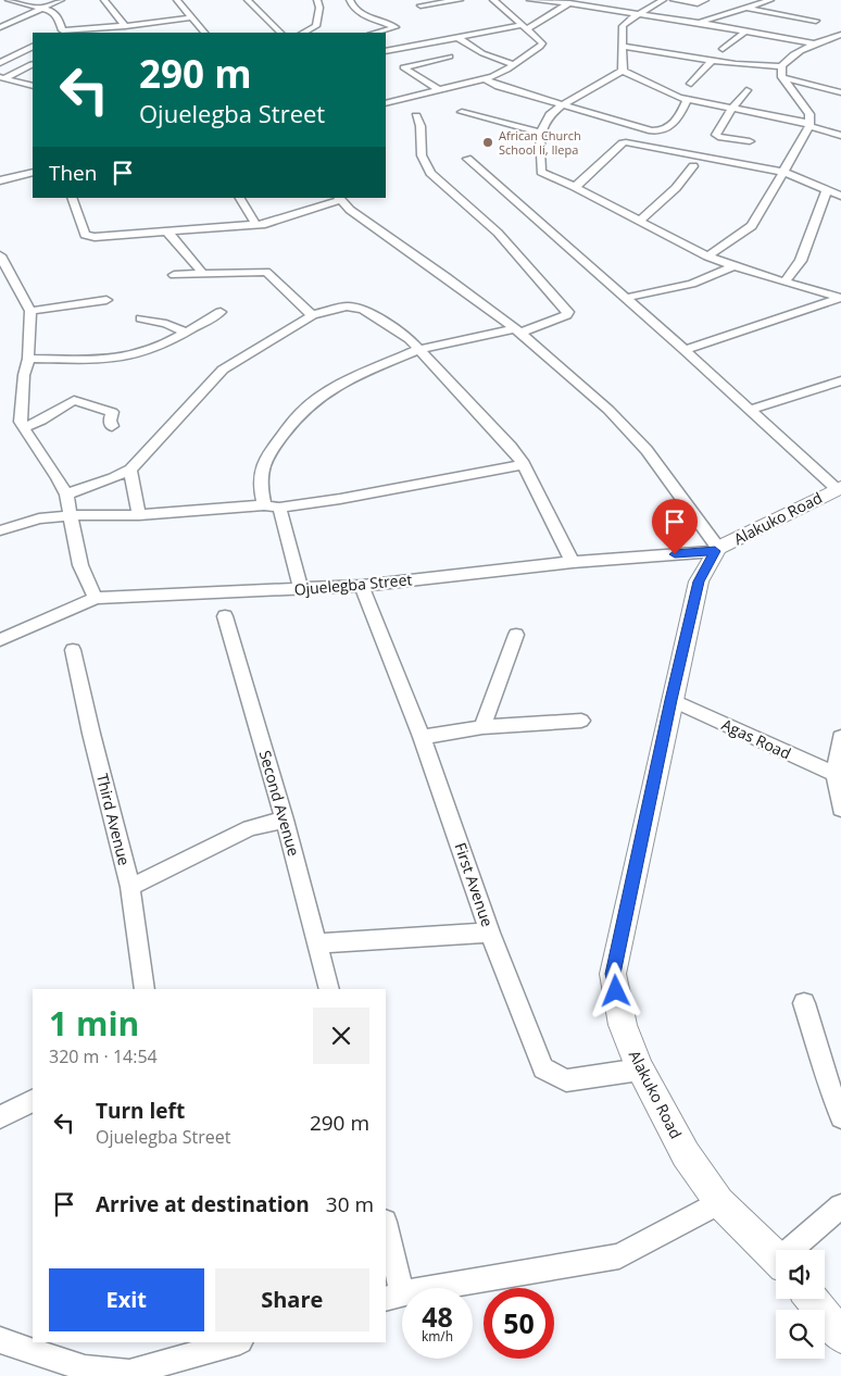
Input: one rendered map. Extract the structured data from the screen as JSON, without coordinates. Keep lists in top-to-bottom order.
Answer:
{
  "streets": {
    "main road": ["Alakuko Road"],
    "street": [
      "Ojuelegba Street",
      "Agas Road",
      "Second Avenue",
      "Third Avenue",
      "First Avenue"
    ]
  },
  "crossings": [
    ["Alakuko Road", "Ojuelegba Street"],
    ["Alakuko Road", "Agas Road"],
    ["Alakuko Road", "First Avenue"],
    ["Ojuelegba Street", "First Avenue"]
  ],
  "places": ["African Church School Ii, Ilepa"],
  "page": {
    "turn": ["290 m", "Ojuelegba Street"],
    "then": "Then",
    "heading": ["1 min", "320 m · 14:54"],
    "list": [
      {
        "name": "Turn left",
        "note": "Ojuelegba Street",
        "value": "290 m"
      },
      {
        "name": "Arrive at destination",
        "value": "30 m"
      }
    ],
    "buttons": ["Exit", "Share"],
    "speed": "48 km/h",
    "limit": "50"
  }
}
